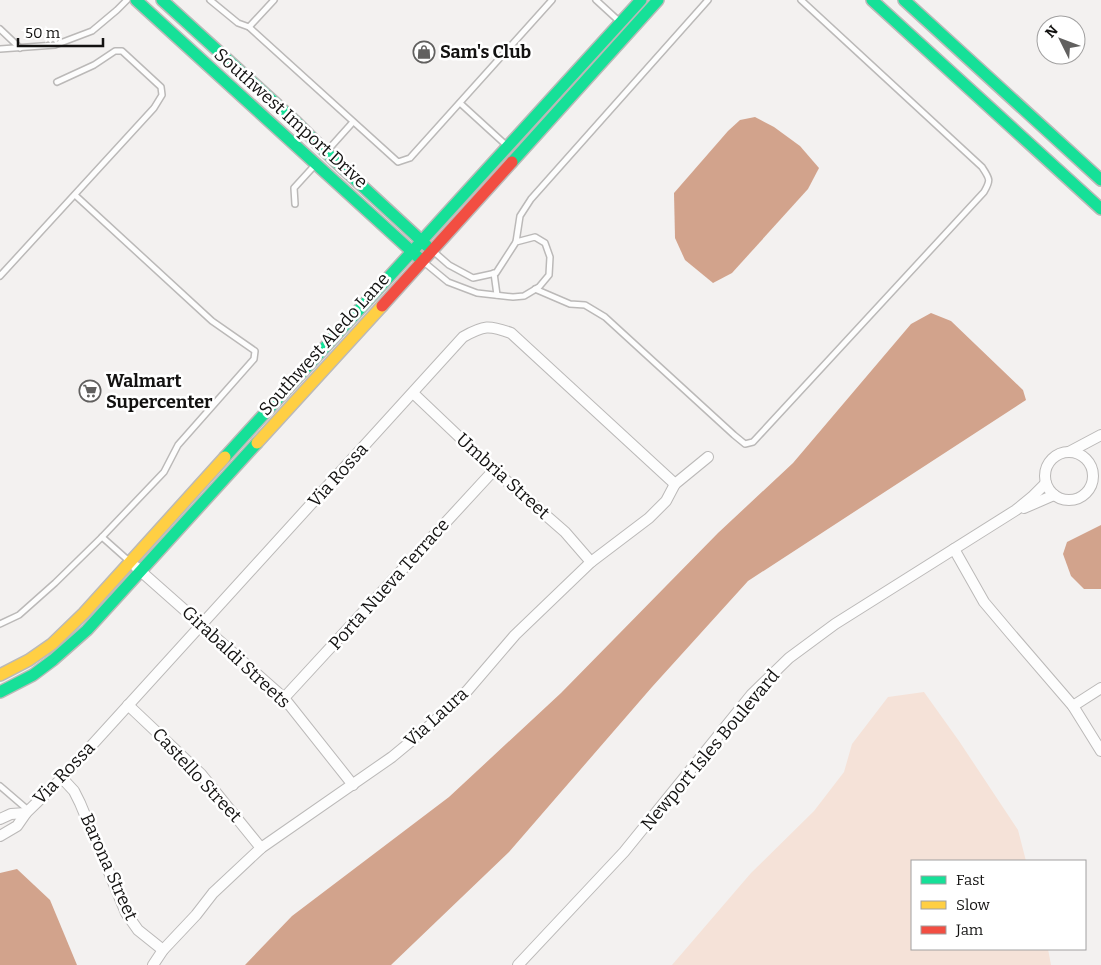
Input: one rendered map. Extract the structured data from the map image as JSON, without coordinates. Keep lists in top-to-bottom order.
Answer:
{
  "streets": {
    "street": [
      "Southwest Import Drive",
      "Southwest Aledo Lane",
      "Via Rossa",
      "Umbria Street",
      "Porta Nueva Terrace",
      "Girabaldi Streets",
      "Via Laura",
      "Newport Isles Boulevard",
      "Castello Street",
      "Barona Street"
    ]
  },
  "crossings": [
    ["Southwest Import Drive", "Southwest Aledo Lane"],
    ["Southwest Aledo Lane", "Girabaldi Streets"],
    ["Via Rossa", "Umbria Street"],
    ["Via Rossa", "Girabaldi Streets"],
    ["Via Rossa", "Via Laura"],
    ["Via Rossa", "Castello Street"],
    ["Via Rossa", "Barona Street"],
    ["Umbria Street", "Porta Nueva Terrace"],
    ["Umbria Street", "Via Laura"],
    ["Porta Nueva Terrace", "Girabaldi Streets"],
    ["Girabaldi Streets", "Via Laura"],
    ["Via Laura", "Castello Street"],
    ["Via Laura", "Barona Street"]
  ],
  "places": {
    "shop": ["Sam's Club"],
    "supermarket": ["Walmart Supercenter"]
  },
  "legend": ["Fast", "Slow", "Jam"],
  "scale_bar": "50 m",
  "north": "top left"
}
